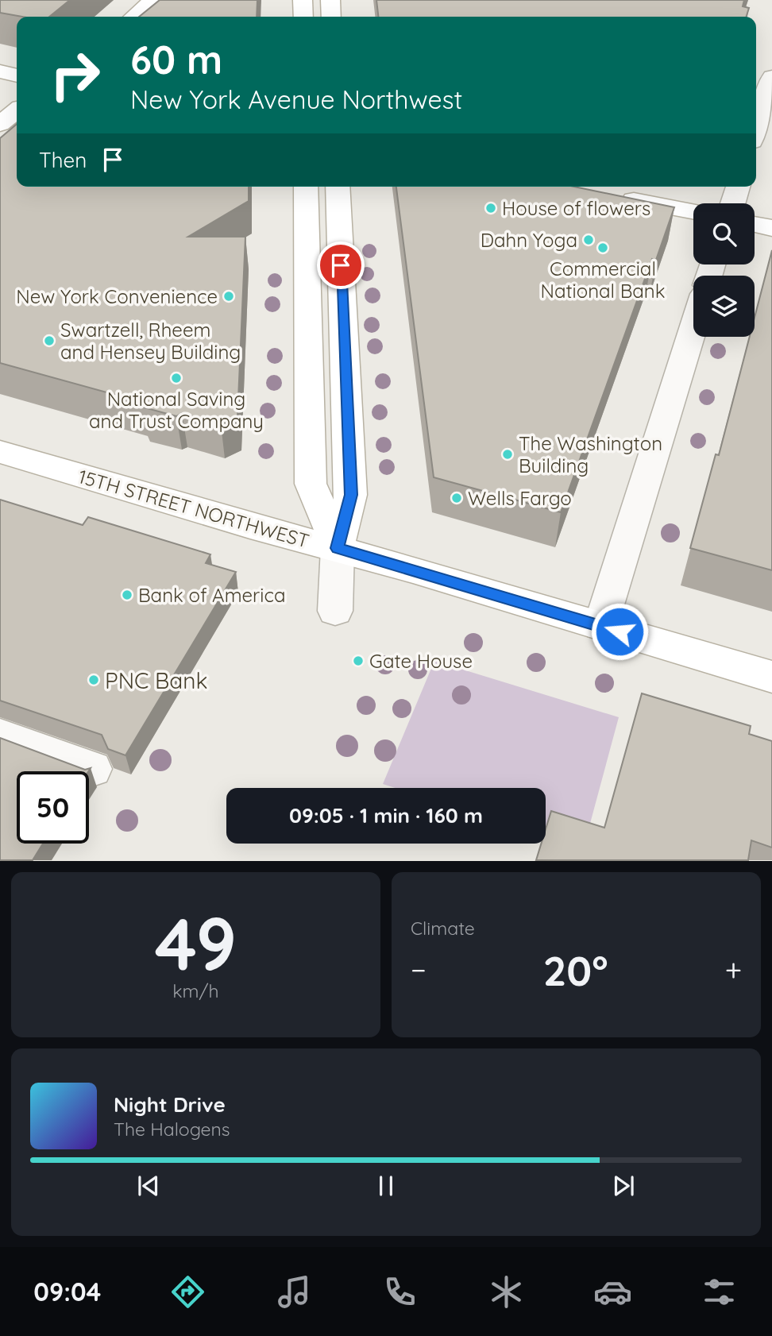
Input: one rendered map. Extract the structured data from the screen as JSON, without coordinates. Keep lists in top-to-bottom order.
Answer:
{
  "streets": {
    "main road": ["15TH STREET NORTHWEST"]
  },
  "places": [
    "House of flowers",
    "Dahn Yoga",
    "Commercial National Bank",
    "New York Convenience",
    "Swartzell, Rheem and Hensey Building",
    "National Saving and Trust Company",
    "The Washington Building",
    "Wells Fargo",
    "Bank of America",
    "Gate House",
    "PNC Bank"
  ],
  "page": {
    "turn": ["60 m", "New York Avenue Northwest"],
    "then": "Then",
    "limit": "50",
    "trip": "09:05 · 1 min · 160 m",
    "tile": [
      ["49", "km/h"],
      "Climate"
    ],
    "heat": ["−", "20°", "+"],
    "song": ["Night Drive", "The Halogens"],
    "tabs": "09:04"
  }
}
